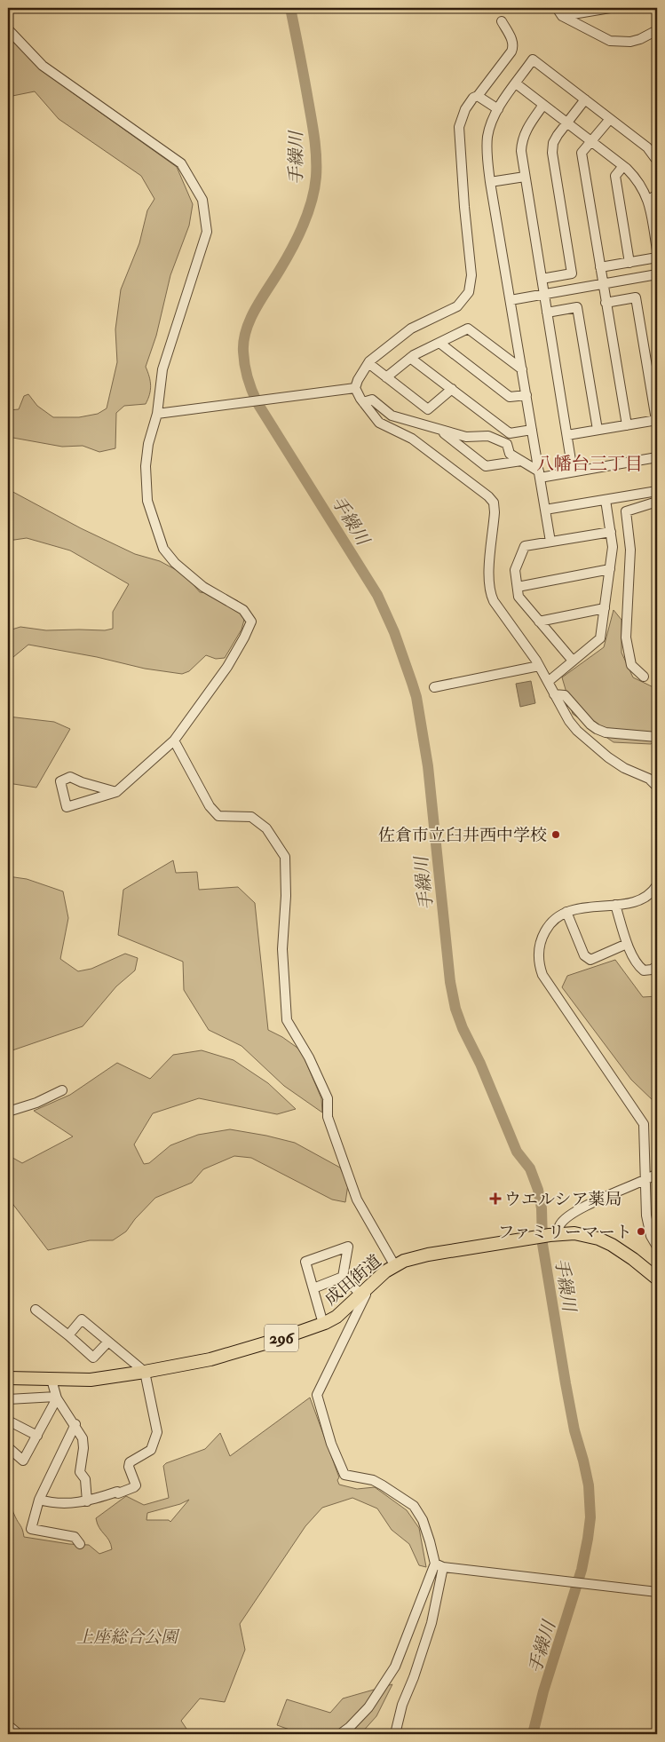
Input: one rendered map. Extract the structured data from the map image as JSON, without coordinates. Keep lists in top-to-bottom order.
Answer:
{
  "streets": {
    "highway": ["成田街道", "296"]
  },
  "districts": ["八幡台三丁目"],
  "water": ["手繰川"],
  "parks": ["上座総合公園"],
  "places": {
    "other": ["佐倉市立臼井西中学校", "ファミリーマート"],
    "health": ["ウエルシア薬局"]
  }
}
